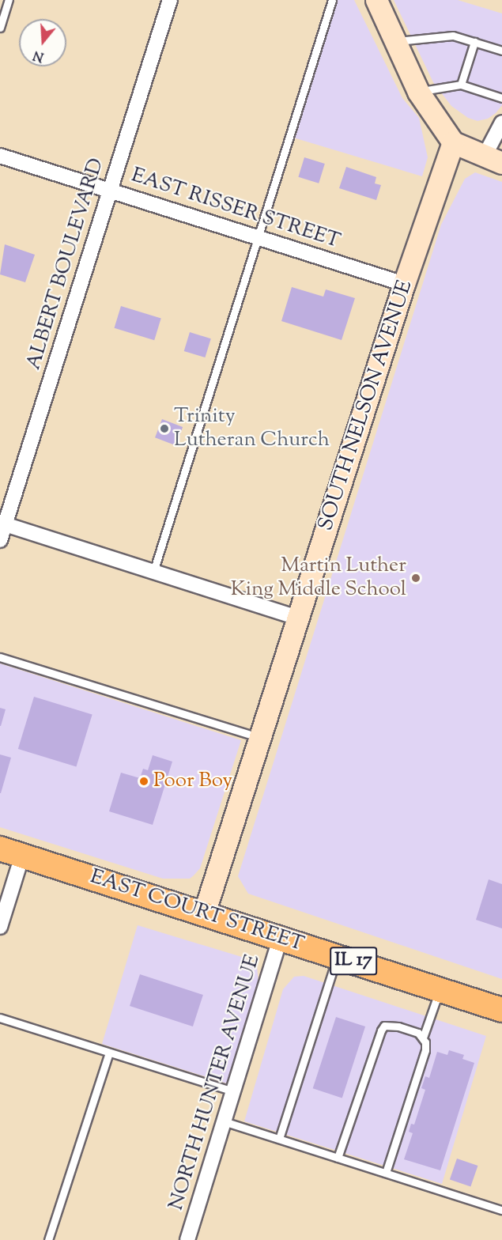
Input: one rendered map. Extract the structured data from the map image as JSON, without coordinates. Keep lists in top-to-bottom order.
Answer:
{
  "streets": {
    "main road": ["SOUTH NELSON AVENUE", "EAST COURT STREET", "IL 17"],
    "street": ["EAST RISSER STREET", "ALBERT BOULEVARD", "NORTH HUNTER AVENUE"]
  },
  "crossings": [
    ["EAST RISSER STREET", "ALBERT BOULEVARD"],
    ["EAST RISSER STREET", "SOUTH NELSON AVENUE"],
    ["SOUTH NELSON AVENUE", "EAST COURT STREET"],
    ["EAST COURT STREET", "NORTH HUNTER AVENUE"]
  ],
  "places": ["Trinity Lutheran Church", "Martin Luther King Middle School", "Poor Boy"],
  "north": "bottom"
}
